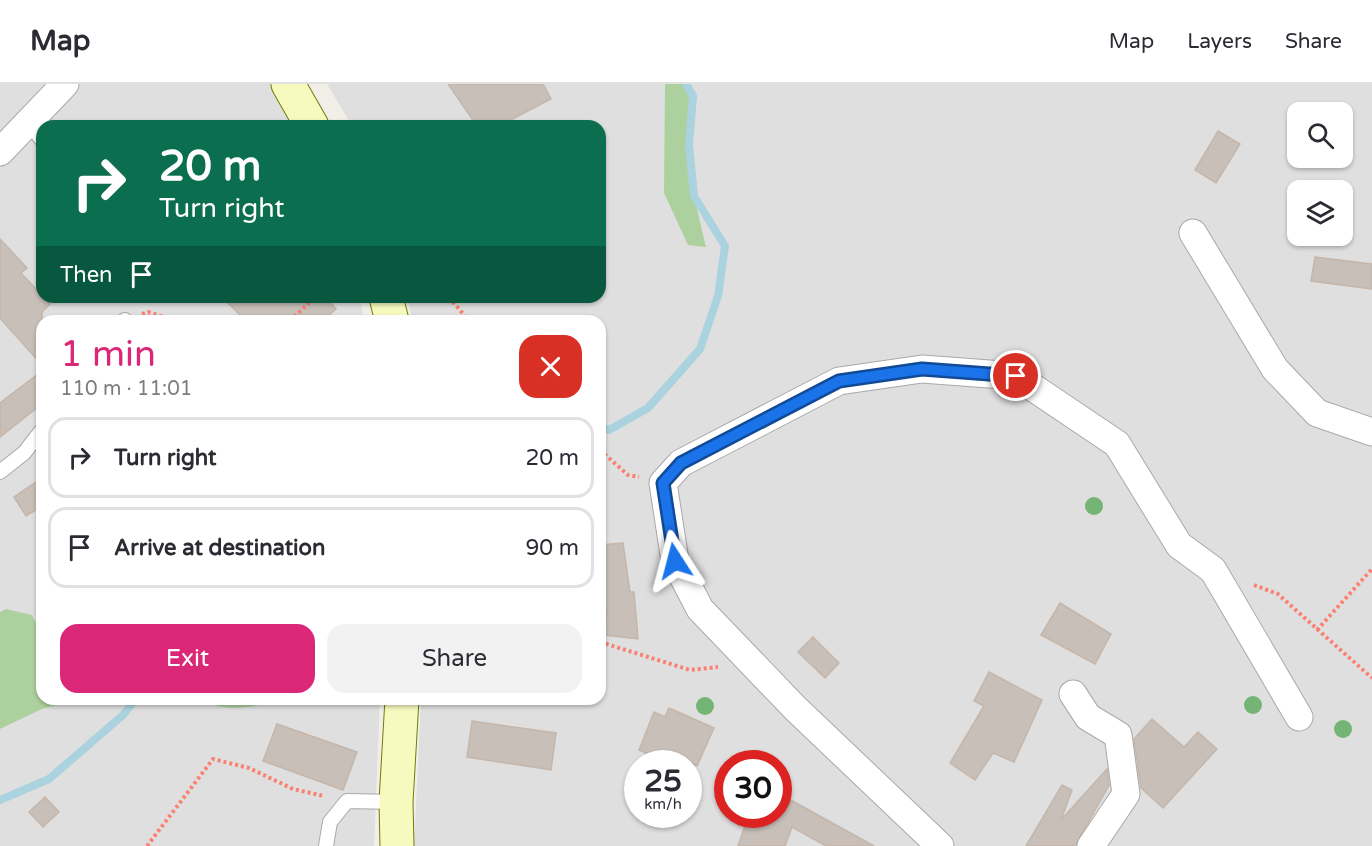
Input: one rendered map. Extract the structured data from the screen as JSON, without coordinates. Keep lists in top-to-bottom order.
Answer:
{
  "page": {
    "header": "Map",
    "nav": ["Map", "Layers", "Share"],
    "turn": ["20 m", "Turn right"],
    "then": "Then",
    "heading": ["1 min", "110 m · 11:01"],
    "list": [
      {
        "name": "Turn right",
        "value": "20 m"
      },
      {
        "name": "Arrive at destination",
        "value": "90 m"
      }
    ],
    "buttons": ["Exit", "Share"],
    "speed": "25 km/h",
    "limit": "30"
  }
}
